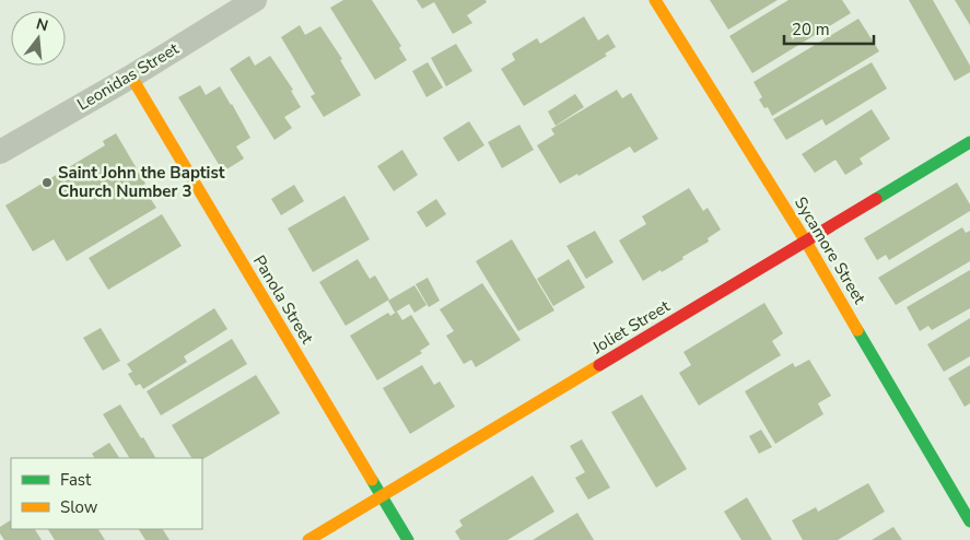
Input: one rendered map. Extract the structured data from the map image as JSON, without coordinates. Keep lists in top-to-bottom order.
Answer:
{
  "streets": {
    "street": [
      "Leonidas Street",
      "Sycamore Street",
      "Panola Street",
      "Joliet Street"
    ]
  },
  "crossings": [
    ["Leonidas Street", "Panola Street"],
    ["Sycamore Street", "Joliet Street"],
    ["Panola Street", "Joliet Street"]
  ],
  "places": ["Saint John the Baptist Church Number 3"],
  "legend": ["Fast", "Slow"],
  "scale_bar": "20 m",
  "north": "top"
}
